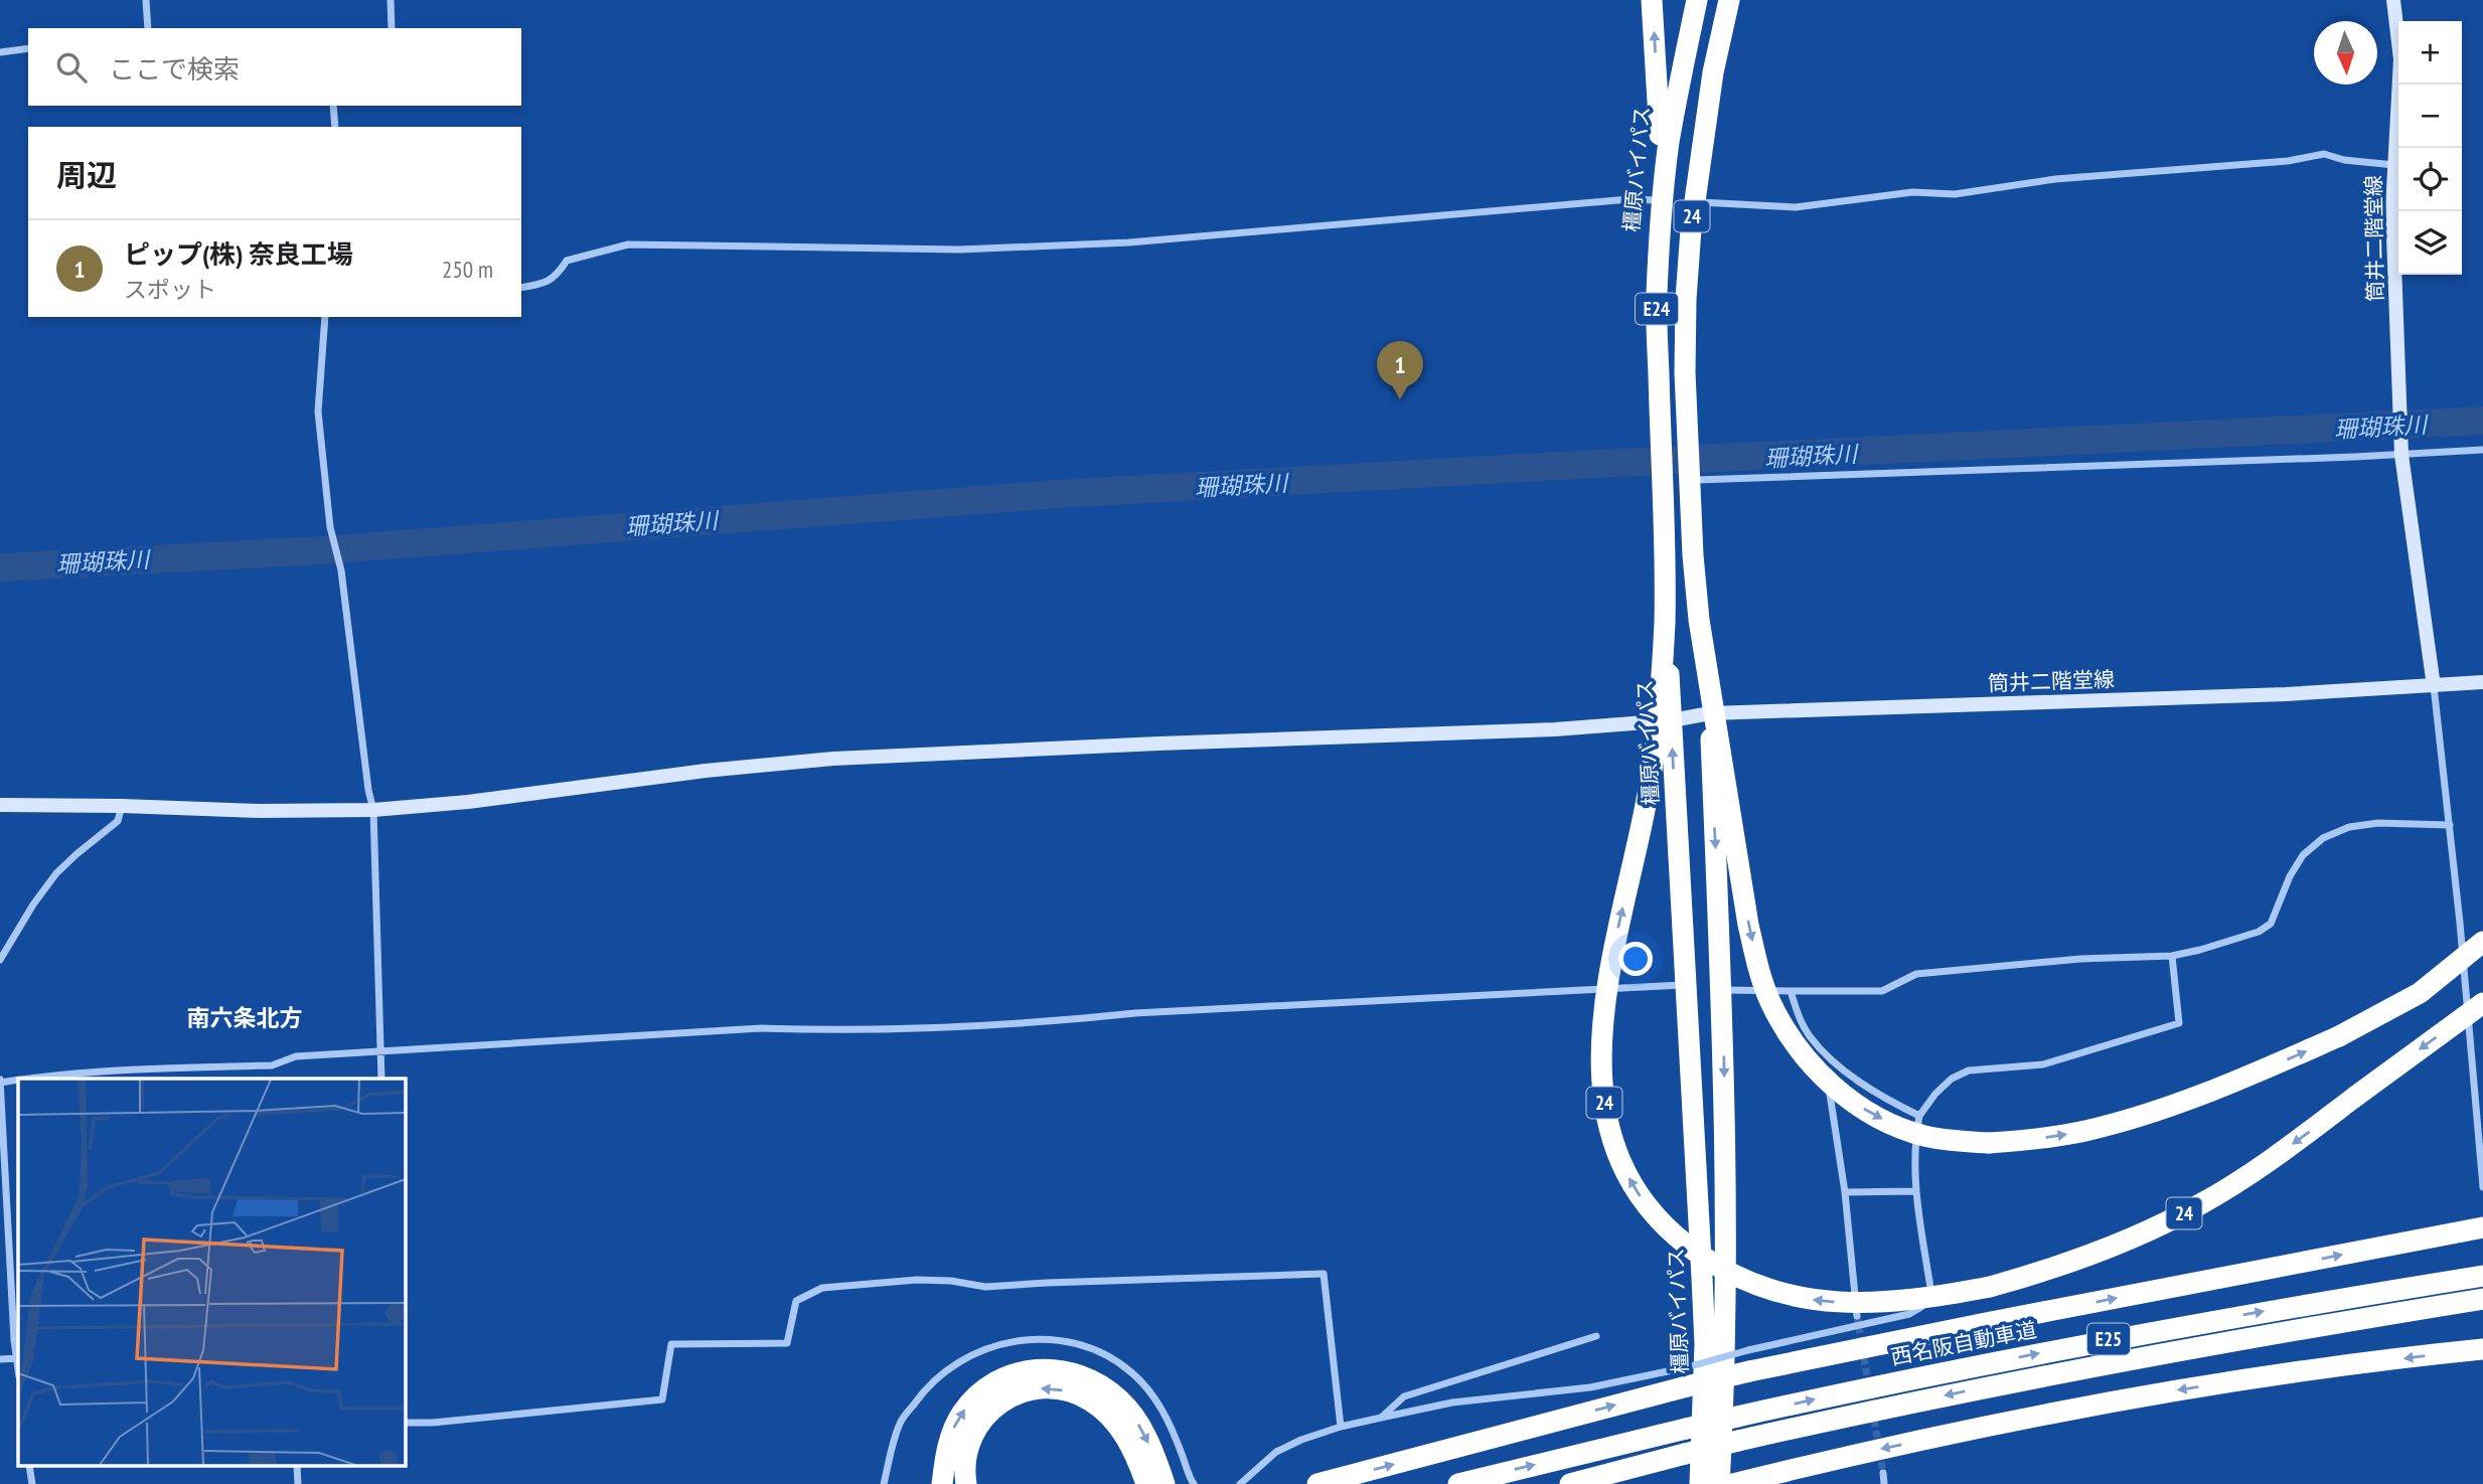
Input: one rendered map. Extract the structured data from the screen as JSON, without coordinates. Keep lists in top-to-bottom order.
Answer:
{
  "streets": {
    "highway": [
      "橿原バイパス",
      "24",
      "E24",
      "E25",
      "西名阪自動車道"
    ],
    "street": ["筒井二階堂線"]
  },
  "crossings": [
    ["橿原バイパス", "24"],
    ["橿原バイパス", "筒井二階堂線"],
    ["24", "E24"]
  ],
  "districts": ["南六条北方"],
  "water": ["珊瑚珠川"],
  "north": "bottom",
  "page": {
    "map_buttons": ["+", "−"],
    "search": "ここで検索",
    "heading": "周辺",
    "list": [
      {
        "mark": "1",
        "name": "ピップ(株) 奈良工場",
        "note": "スポット",
        "value": "250 m"
      }
    ],
    "pins": "1"
  }
}
